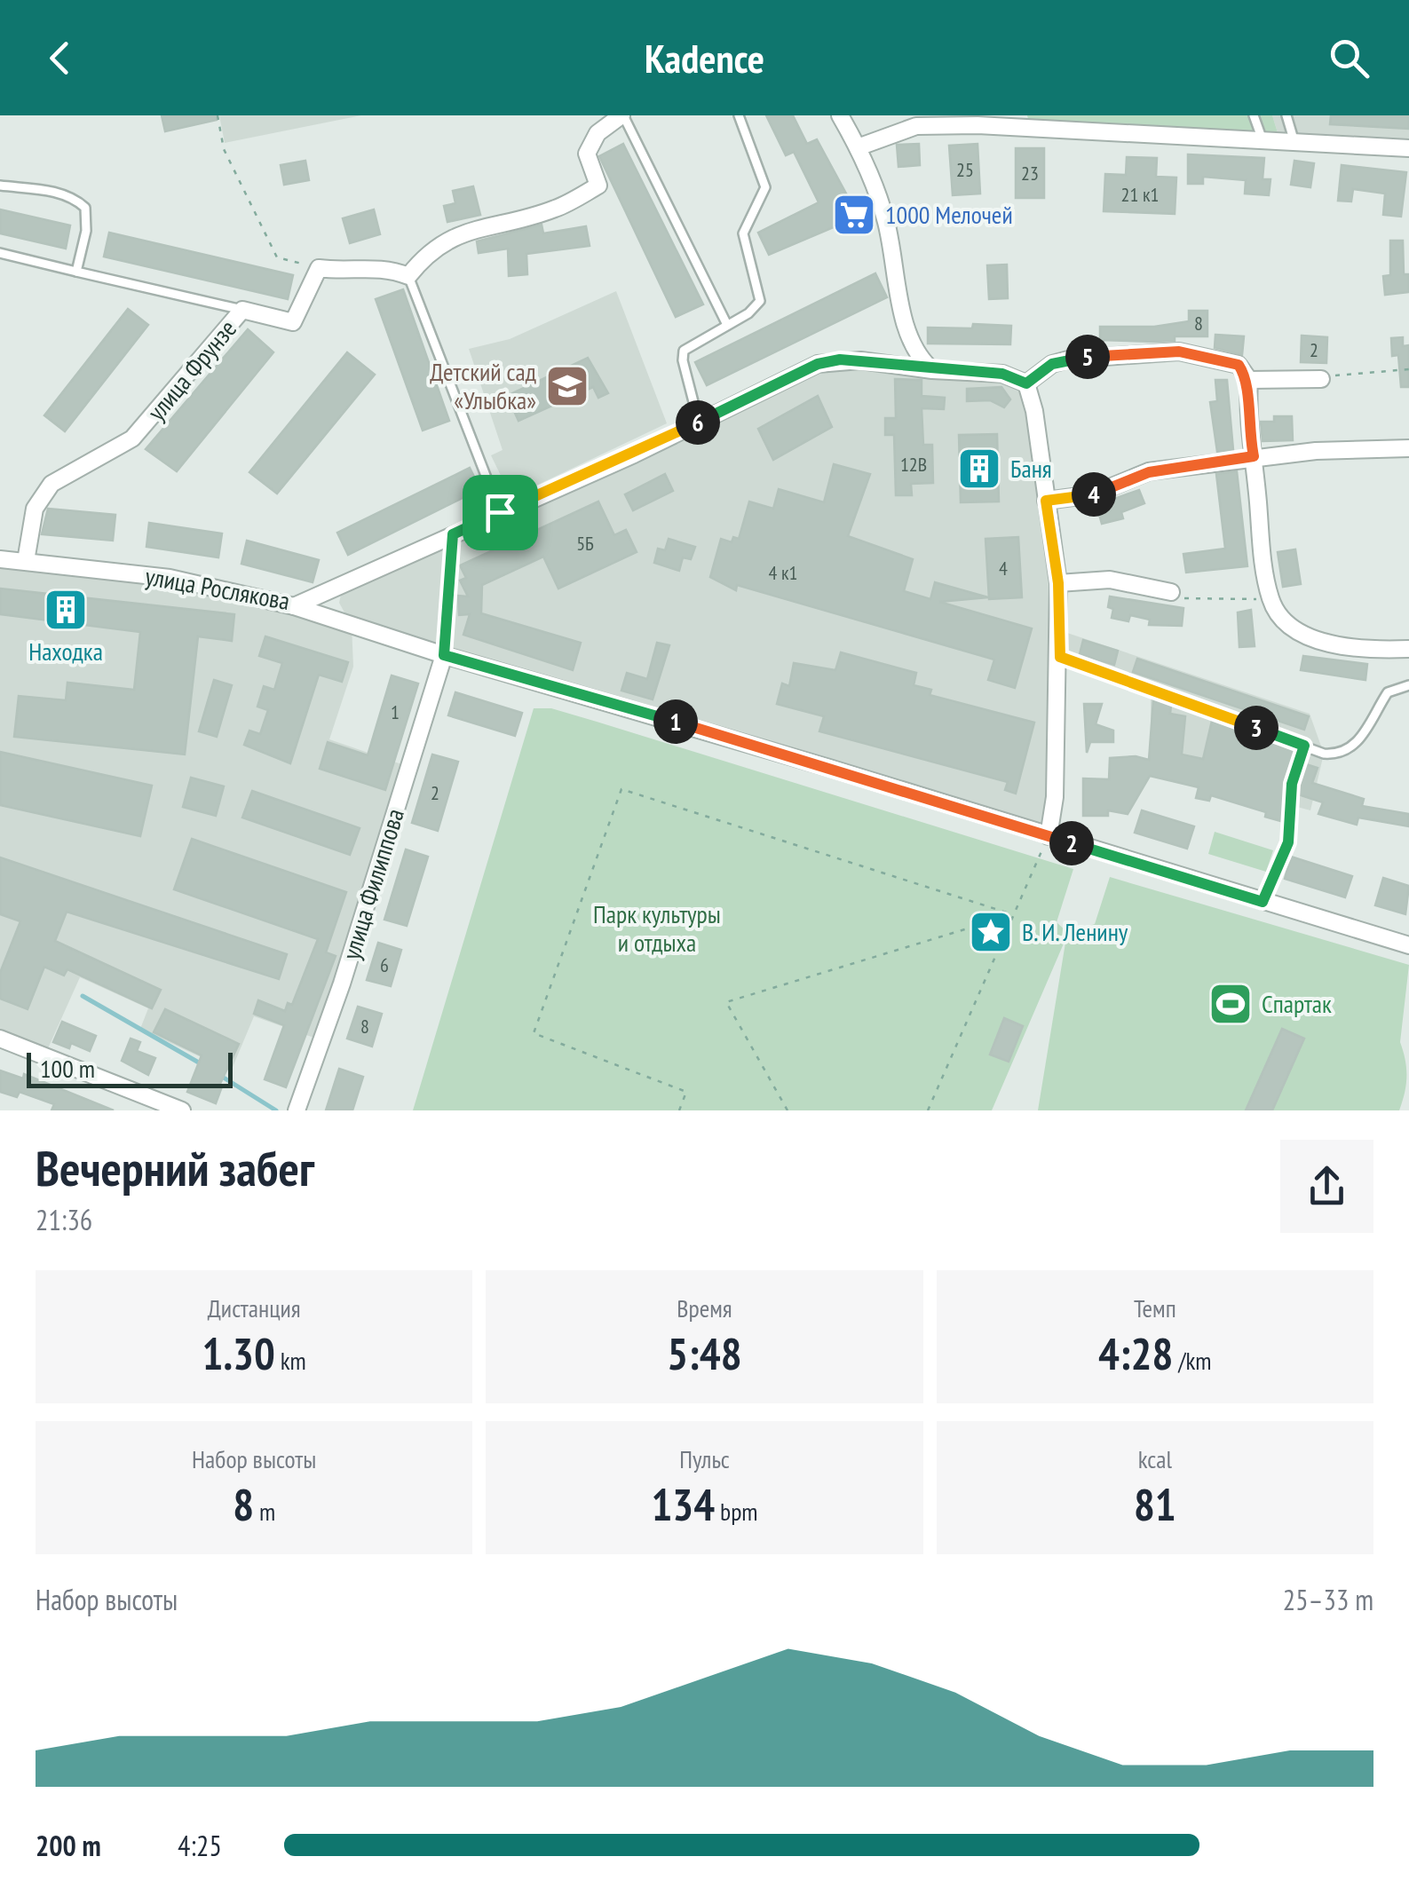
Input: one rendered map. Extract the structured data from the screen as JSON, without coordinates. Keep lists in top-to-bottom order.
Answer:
{
  "streets": {
    "street": ["улица Фрунзе", "улица Рослякова", "улица Филиппова"]
  },
  "crossings": [
    ["улица Фрунзе", "улица Рослякова"]
  ],
  "parks": ["Парк культуры и отдыха"],
  "places": {
    "supermarket": ["1000 Мелочей"],
    "school or university": ["Детский сад «Улыбка»"],
    "building": ["Баня", "Находка"],
    "place": ["В. И. Ленину"],
    "sports": ["Спартак"]
  },
  "house_numbers": [
    "25",
    "23",
    "21 к1",
    "8",
    "2",
    "12В",
    "5Б",
    "4",
    "4 к1",
    "1",
    "2",
    "6",
    "8"
  ],
  "scale_bar": "100 m",
  "page": {
    "header": "Kadence",
    "pins": [
      "5",
      "6",
      "4",
      "1",
      "3",
      "2"
    ],
    "scale": "100 m",
    "heading": ["Вечерний забег", "21:36"],
    "stats": [
      ["Дистанция", "1.30 km"],
      ["Время", "5:48"],
      ["Темп", "4:28 /km"],
      ["Набор высоты", "8 m"],
      ["Пульс", "134 bpm"],
      ["kcal", "81"]
    ],
    "chart": ["Набор высоты", "25–33 m"],
    "list": [
      {
        "name": "200 m",
        "note": "4:25"
      }
    ]
  }
}
